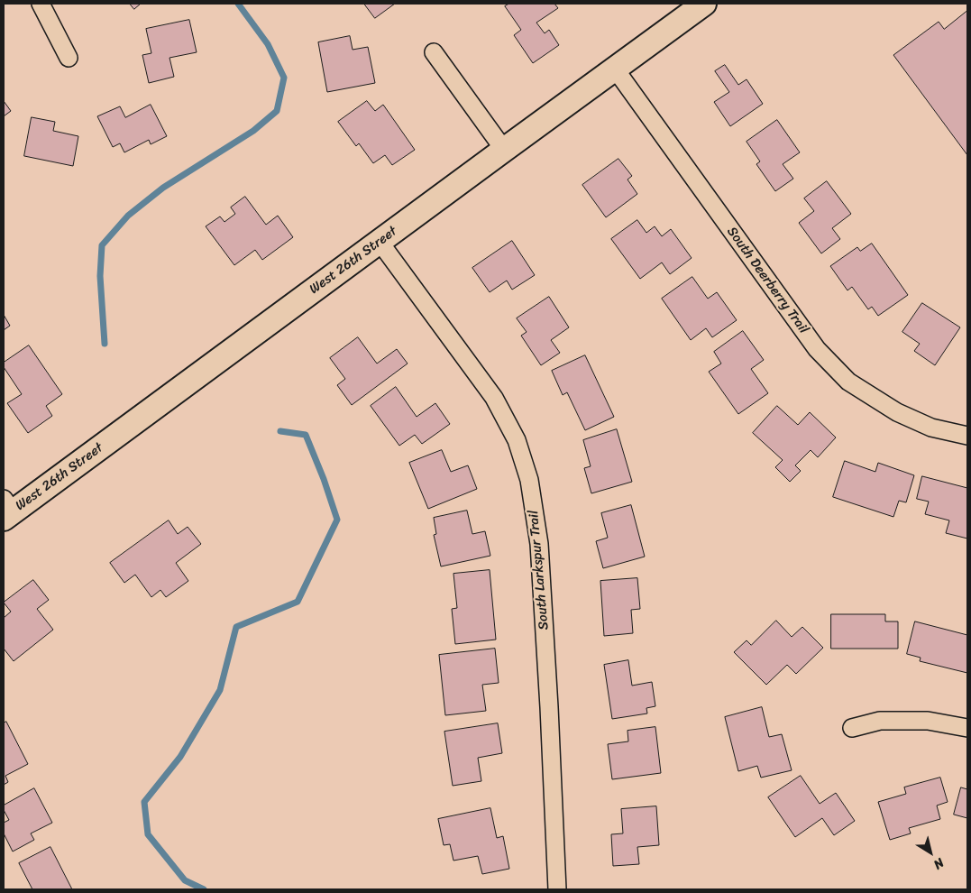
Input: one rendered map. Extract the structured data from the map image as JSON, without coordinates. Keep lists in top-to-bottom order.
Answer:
{
  "streets": {
    "main road": ["West 26th Street"],
    "street": ["South Deerberry Trail", "South Larkspur Trail"]
  },
  "crossings": [
    ["West 26th Street", "South Deerberry Trail"],
    ["West 26th Street", "South Larkspur Trail"]
  ],
  "north": "bottom right"
}
